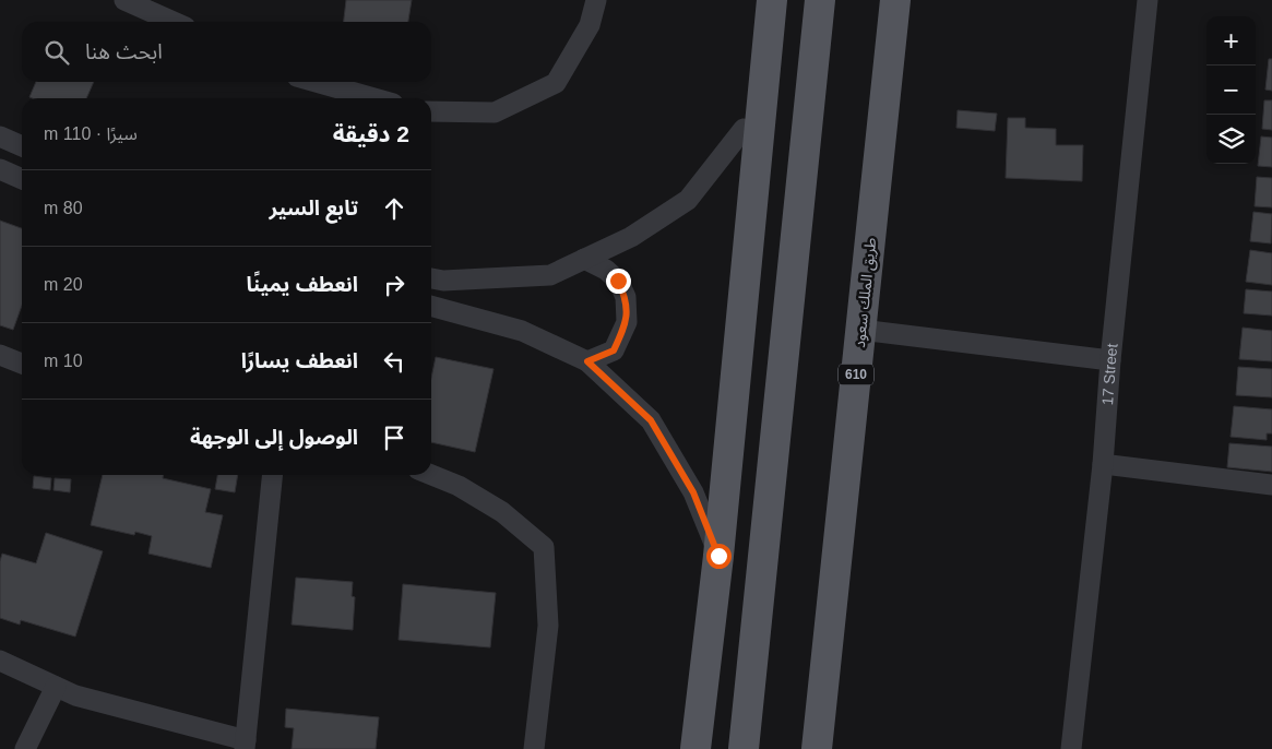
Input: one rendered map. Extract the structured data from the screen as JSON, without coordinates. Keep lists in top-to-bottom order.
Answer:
{
  "streets": {
    "main road": ["طريق الملك سعود", "610"],
    "street": ["17 Street"]
  },
  "page": {
    "map_buttons": ["+", "−"],
    "search": "ابحث هنا",
    "heading": ["2 دقيقة", "سيرًا · 110 m"],
    "list": [
      ["تابع السير", "80 m"],
      ["انعطف يمينًا", "20 m"],
      ["انعطف يسارًا", "10 m"],
      "الوصول إلى الوجهة"
    ]
  }
}
